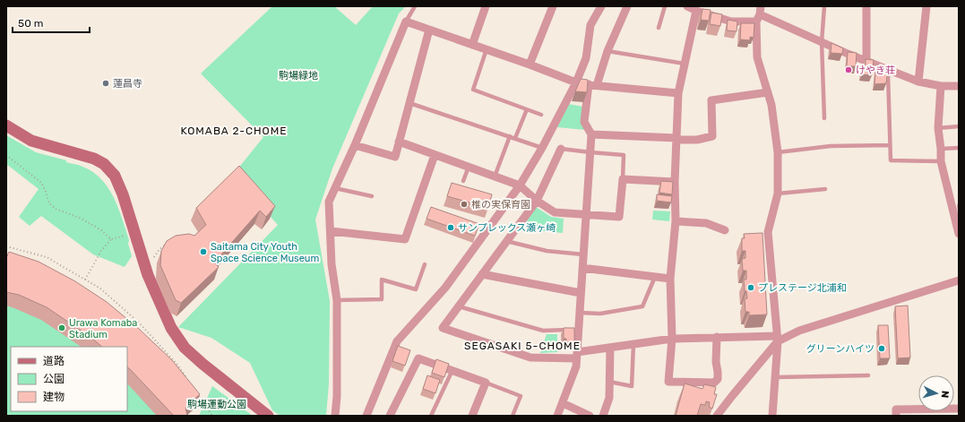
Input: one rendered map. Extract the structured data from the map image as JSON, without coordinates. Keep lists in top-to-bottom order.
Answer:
{
  "districts": ["KOMABA 2-CHOME", "SEGASAKI 5-CHOME"],
  "parks": ["駒場緑地", "駒場運動公園"],
  "places": [
    "けやき荘",
    "蓮昌寺",
    "椎の実保育園",
    "サンプレックス瀬ヶ崎",
    "Saitama City Youth Space Science Museum",
    "プレステージ北浦和",
    "Urawa Komaba Stadium",
    "グリーンハイツ"
  ],
  "legend": ["道路", "公園", "建物"],
  "scale_bar": "50 m",
  "north": "right"
}
